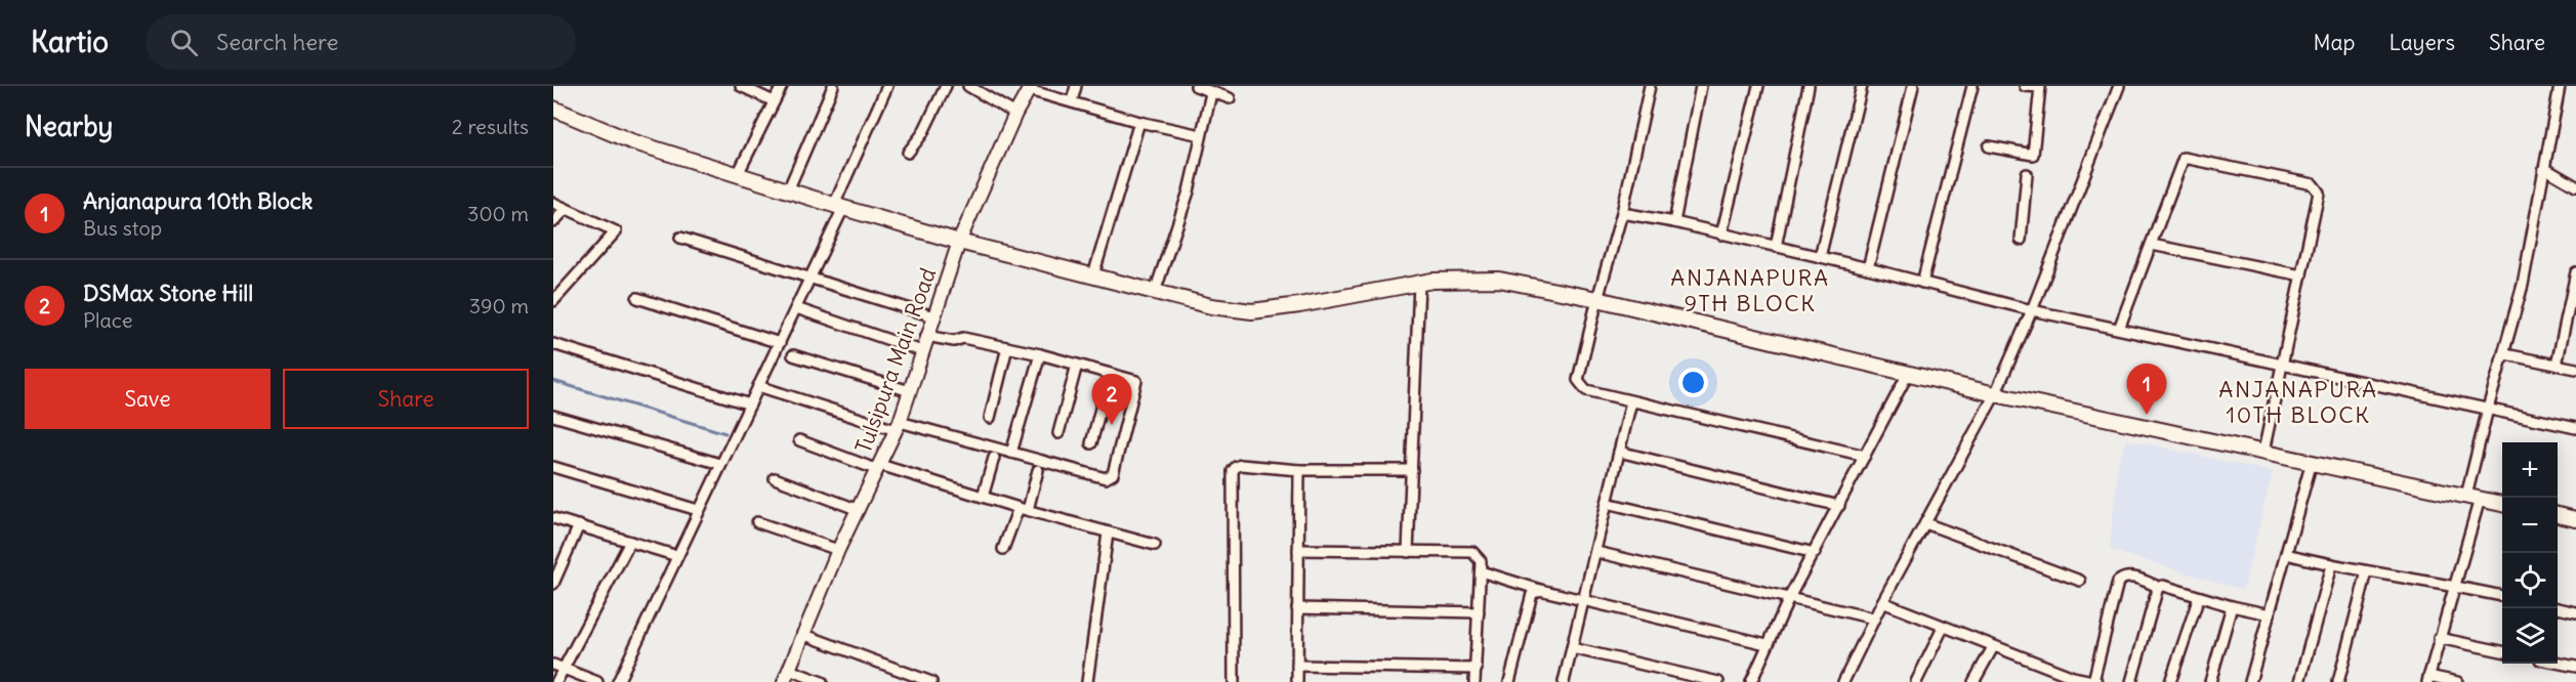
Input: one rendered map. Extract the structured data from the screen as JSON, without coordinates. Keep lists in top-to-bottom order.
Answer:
{
  "streets": {
    "street": ["Tulsipura Main Road"]
  },
  "districts": ["ANJANAPURA 9TH BLOCK", "ANJANAPURA 10TH BLOCK"],
  "page": {
    "header": "Kartio",
    "search": "Search here",
    "nav": ["Map", "Layers", "Share"],
    "heading": ["Nearby", "2 results"],
    "list": [
      {
        "mark": "1",
        "name": "Anjanapura 10th Block",
        "note": "Bus stop",
        "value": "300 m"
      },
      {
        "mark": "2",
        "name": "DSMax Stone Hill",
        "note": "Place",
        "value": "390 m"
      }
    ],
    "buttons": ["Save", "Share"],
    "pins": ["1", "2"],
    "map_buttons": ["+", "−"]
  }
}
